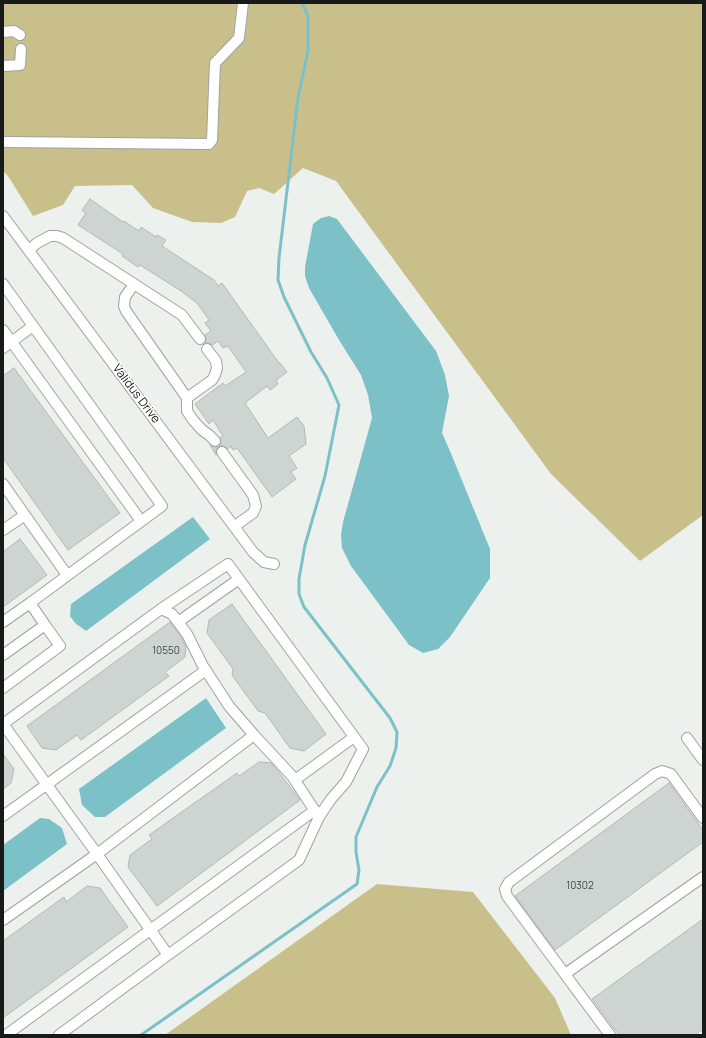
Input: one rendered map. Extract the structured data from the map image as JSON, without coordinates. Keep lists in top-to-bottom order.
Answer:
{
  "streets": {
    "street": ["Validus Drive"]
  },
  "house_numbers": ["10550", "10302"]
}
